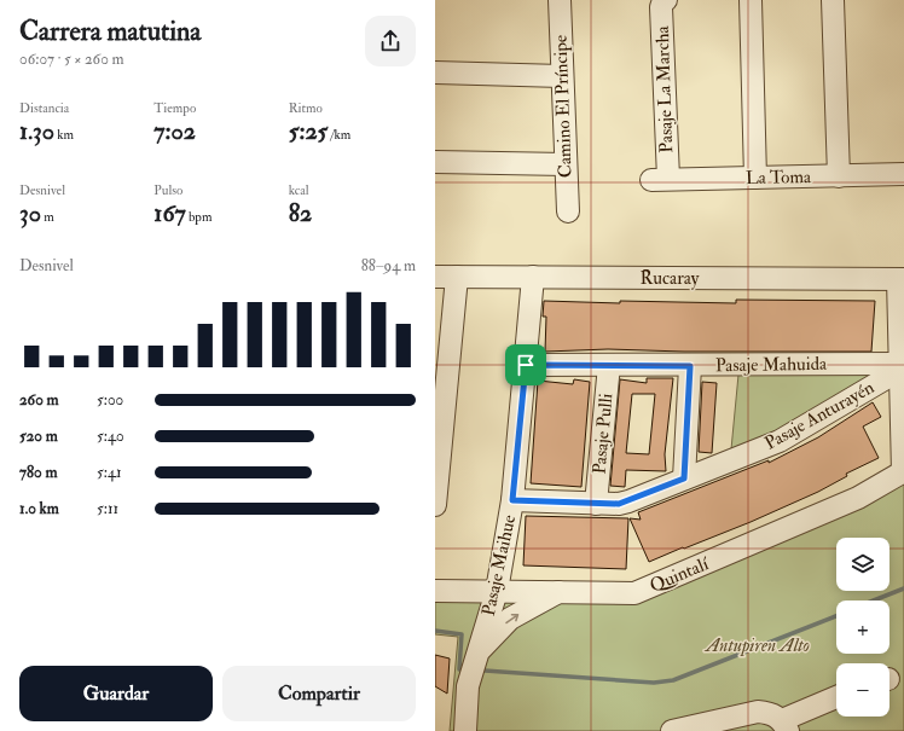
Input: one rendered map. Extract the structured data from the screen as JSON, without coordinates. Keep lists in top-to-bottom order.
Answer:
{
  "streets": {
    "street": [
      "Pasaje La Marcha",
      "Camino El Príncipe",
      "La Toma",
      "Rucaray",
      "Pasaje Mahuida",
      "Pasaje Anturayén",
      "Pasaje Pulli",
      "Pasaje Maihue",
      "Quintalí"
    ]
  },
  "crossings": [
    ["Pasaje La Marcha", "La Toma"],
    ["Rucaray", "Pasaje Maihue"],
    ["Pasaje Mahuida", "Pasaje Anturayén"],
    ["Pasaje Mahuida", "Pasaje Pulli"],
    ["Pasaje Mahuida", "Pasaje Maihue"],
    ["Pasaje Anturayén", "Pasaje Pulli"],
    ["Pasaje Anturayén", "Pasaje Maihue"],
    ["Pasaje Maihue", "Quintalí"]
  ],
  "parks": ["Antupiren Alto"],
  "page": {
    "heading": ["Carrera matutina", "06:07 · 5 × 260 m"],
    "stats": [
      ["Distancia", "1.30 km"],
      ["Tiempo", "7:02"],
      ["Ritmo", "5:25 /km"],
      ["Desnivel", "30 m"],
      ["Pulso", "167 bpm"],
      ["kcal", "82"]
    ],
    "chart": ["Desnivel", "88–94 m"],
    "list": [
      {
        "name": "260 m",
        "note": "5:00"
      },
      {
        "name": "520 m",
        "note": "5:40"
      },
      {
        "name": "780 m",
        "note": "5:41"
      },
      {
        "name": "1.0 km",
        "note": "5:11"
      }
    ],
    "map_buttons": ["+", "−"],
    "buttons": ["Guardar", "Compartir"]
  }
}
